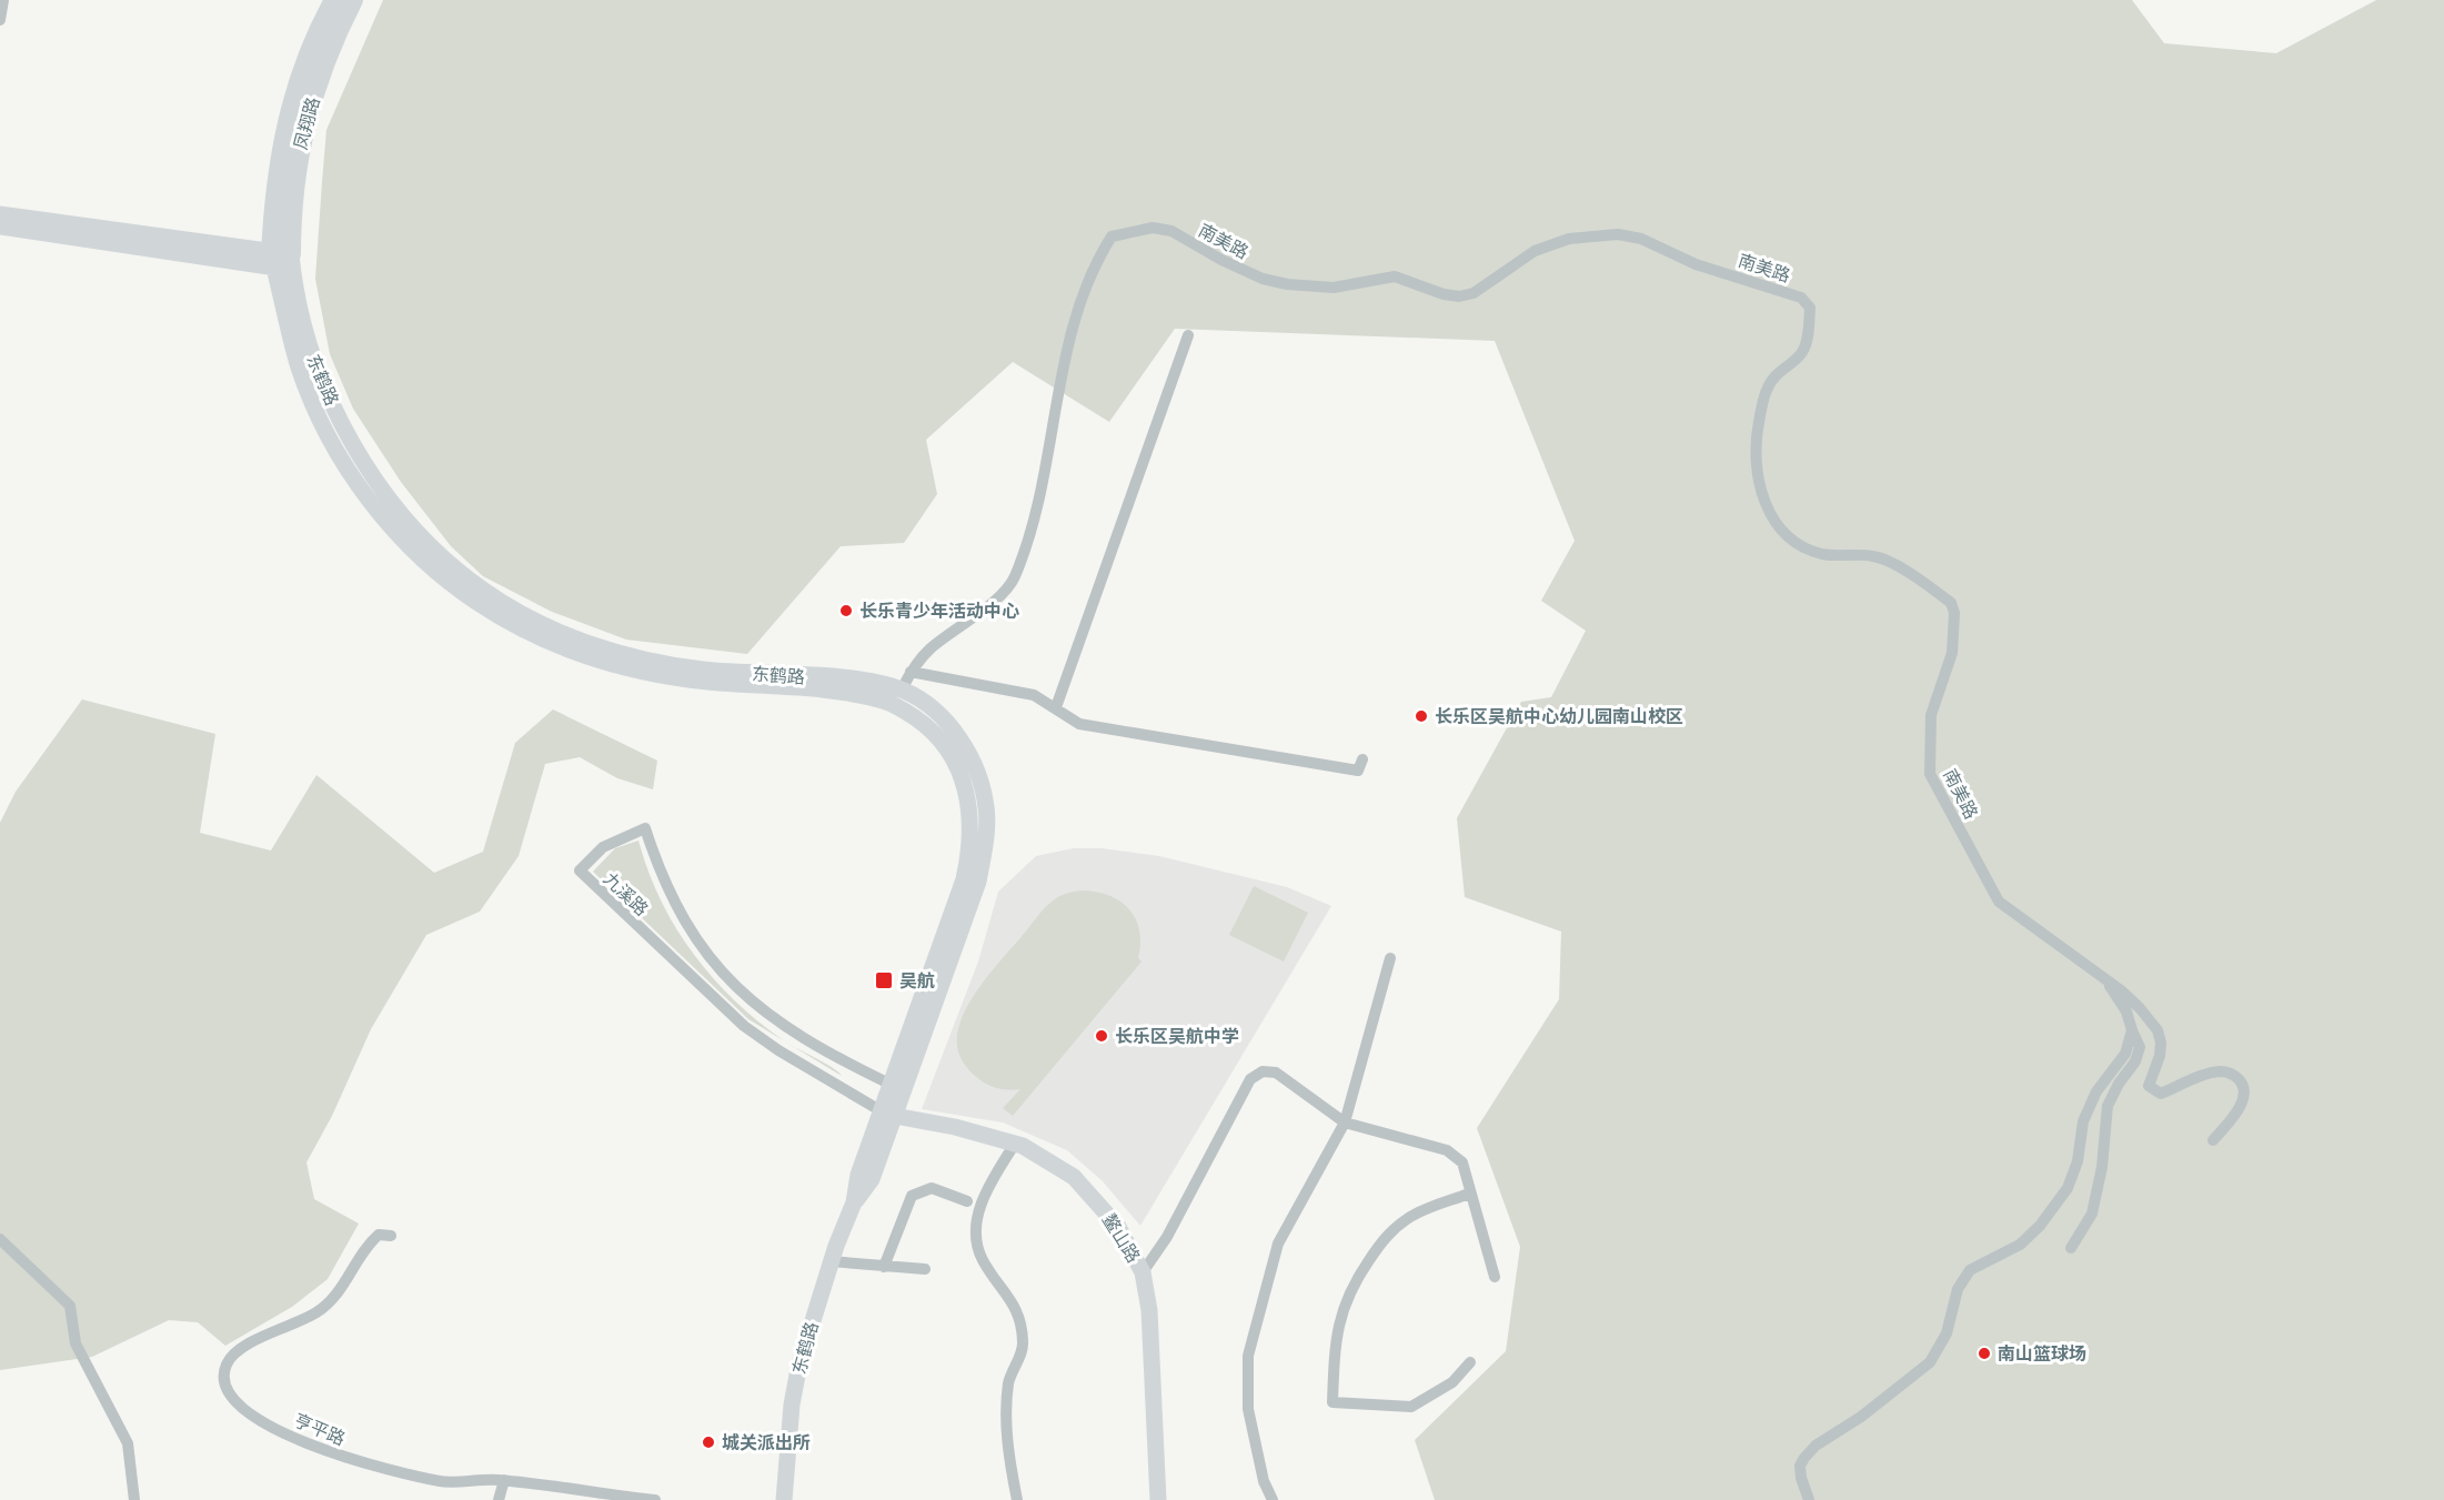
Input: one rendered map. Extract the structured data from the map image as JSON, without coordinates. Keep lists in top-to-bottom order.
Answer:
{
  "streets": {
    "main road": ["凤翔路", "东鹤路", "鳌山路"],
    "street": ["南美路", "九溪路", "亨平路"]
  },
  "crossings": [
    ["凤翔路", "东鹤路"],
    ["南美路", "东鹤路"],
    ["东鹤路", "九溪路"],
    ["东鹤路", "鳌山路"],
    ["九溪路", "鳌山路"]
  ],
  "places": {
    "other": [
      "长乐青少年活动中心",
      "长乐区吴航中心幼儿园南山校区",
      "长乐区吴航中学",
      "南山篮球场",
      "城关派出所"
    ],
    "transit": ["吴航"]
  }
}
